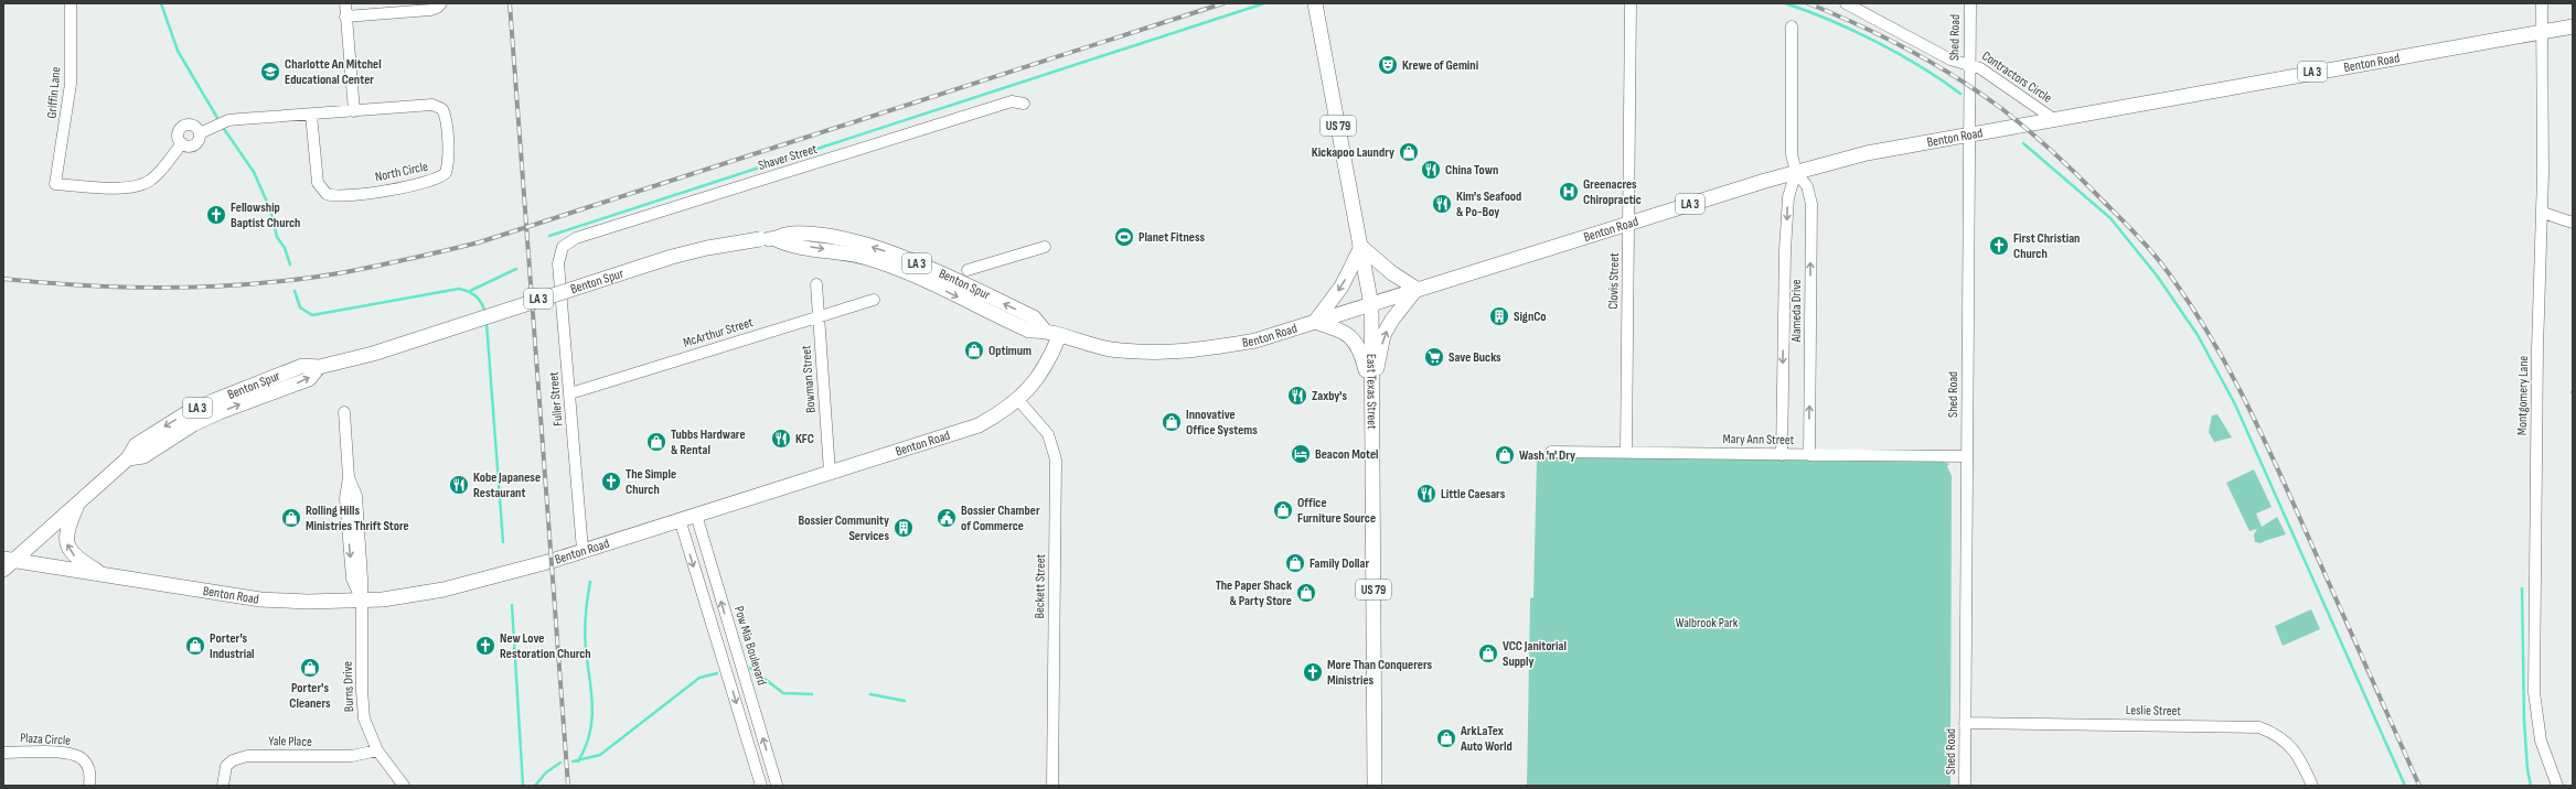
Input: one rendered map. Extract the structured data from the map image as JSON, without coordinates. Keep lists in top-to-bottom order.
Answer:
{
  "streets": {
    "main road": [
      "Benton Road",
      "LA 3",
      "US 79",
      "Benton Spur",
      "East Texas Street"
    ],
    "street": [
      "Shed Road",
      "Contractors Circle",
      "Griffin Lane",
      "Shaver Street",
      "North Circle",
      "Clovis Street",
      "Alameda Drive",
      "McArthur Street",
      "Bowman Street",
      "Montgomery Lane",
      "Fuller Street",
      "Mary Ann Street",
      "Beckett Street",
      "Pow Mia Boulevard",
      "Burns Drive",
      "Leslie Street",
      "Plaza Circle",
      "Yale Place"
    ]
  },
  "crossings": [
    ["Shed Road", "Benton Road"],
    ["Shed Road", "Contractors Circle"],
    ["Shed Road", "Mary Ann Street"],
    ["Shed Road", "Leslie Street"],
    ["Benton Road", "Contractors Circle"],
    ["Benton Road", "Benton Spur"],
    ["Benton Road", "Clovis Street"],
    ["Benton Road", "Alameda Drive"],
    ["Benton Road", "Bowman Street"],
    ["Benton Road", "East Texas Street"],
    ["Benton Road", "Montgomery Lane"],
    ["Benton Road", "Fuller Street"],
    ["Benton Road", "Beckett Street"],
    ["Benton Road", "Pow Mia Boulevard"],
    ["Benton Road", "Burns Drive"],
    ["Griffin Lane", "North Circle"],
    ["Shaver Street", "Fuller Street"],
    ["Clovis Street", "Mary Ann Street"],
    ["Alameda Drive", "Mary Ann Street"],
    ["McArthur Street", "Bowman Street"],
    ["McArthur Street", "Fuller Street"],
    ["Burns Drive", "Yale Place"]
  ],
  "parks": ["Walbrook Park"],
  "places": {
    "theatre": ["Krewe of Gemini"],
    "school or university": ["Charlotte An Mitchel Educational Center"],
    "shop": [
      "Kickapoo Laundry",
      "Optimum",
      "Innovative Office Systems",
      "Tubbs Hardware & Rental",
      "Wash 'n' Dry",
      "Office Furniture Source",
      "Rolling Hills Ministries Thrift Store",
      "Family Dollar",
      "The Paper Shack & Party Store",
      "Porter's Industrial",
      "VCC Janitorial Supply",
      "Porter's Cleaners",
      "ArkLaTex Auto World"
    ],
    "restaurant": [
      "China Town",
      "Kim's Seafood & Po-Boy",
      "Zaxby's",
      "KFC",
      "Kobe Japanese Restaurant",
      "Little Caesars"
    ],
    "hospital": ["Greenacres Chiropractic"],
    "church": [
      "Fellowship Baptist Church",
      "First Christian Church",
      "The Simple Church",
      "New Love Restoration Church",
      "More Than Conquerers Ministries"
    ],
    "sports": ["Planet Fitness"],
    "building": ["SignCo", "Bossier Community Services"],
    "supermarket": ["Save Bucks"],
    "hotel": ["Beacon Motel"],
    "public building": ["Bossier Chamber of Commerce"]
  }
}
